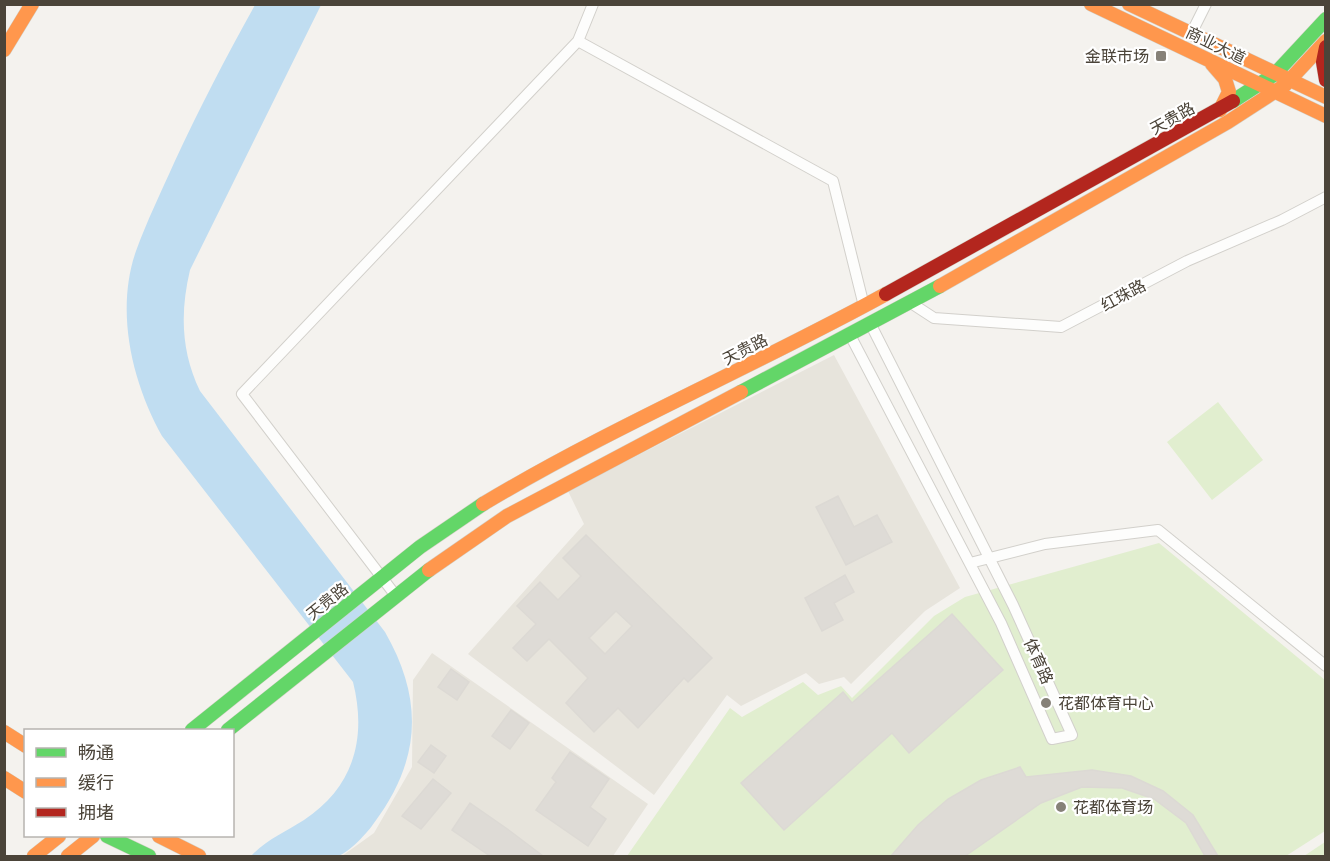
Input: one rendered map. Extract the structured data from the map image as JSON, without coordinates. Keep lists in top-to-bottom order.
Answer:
{
  "streets": {
    "main road": ["商业大道", "天贵路"],
    "street": ["红珠路", "体育路"]
  },
  "crossings": [
    ["商业大道", "天贵路"],
    ["天贵路", "红珠路"],
    ["天贵路", "体育路"]
  ],
  "places": {
    "transit": ["金联市场"],
    "other": ["花都体育中心", "花都体育场"]
  },
  "legend": ["畅通", "缓行", "拥堵"]
}
